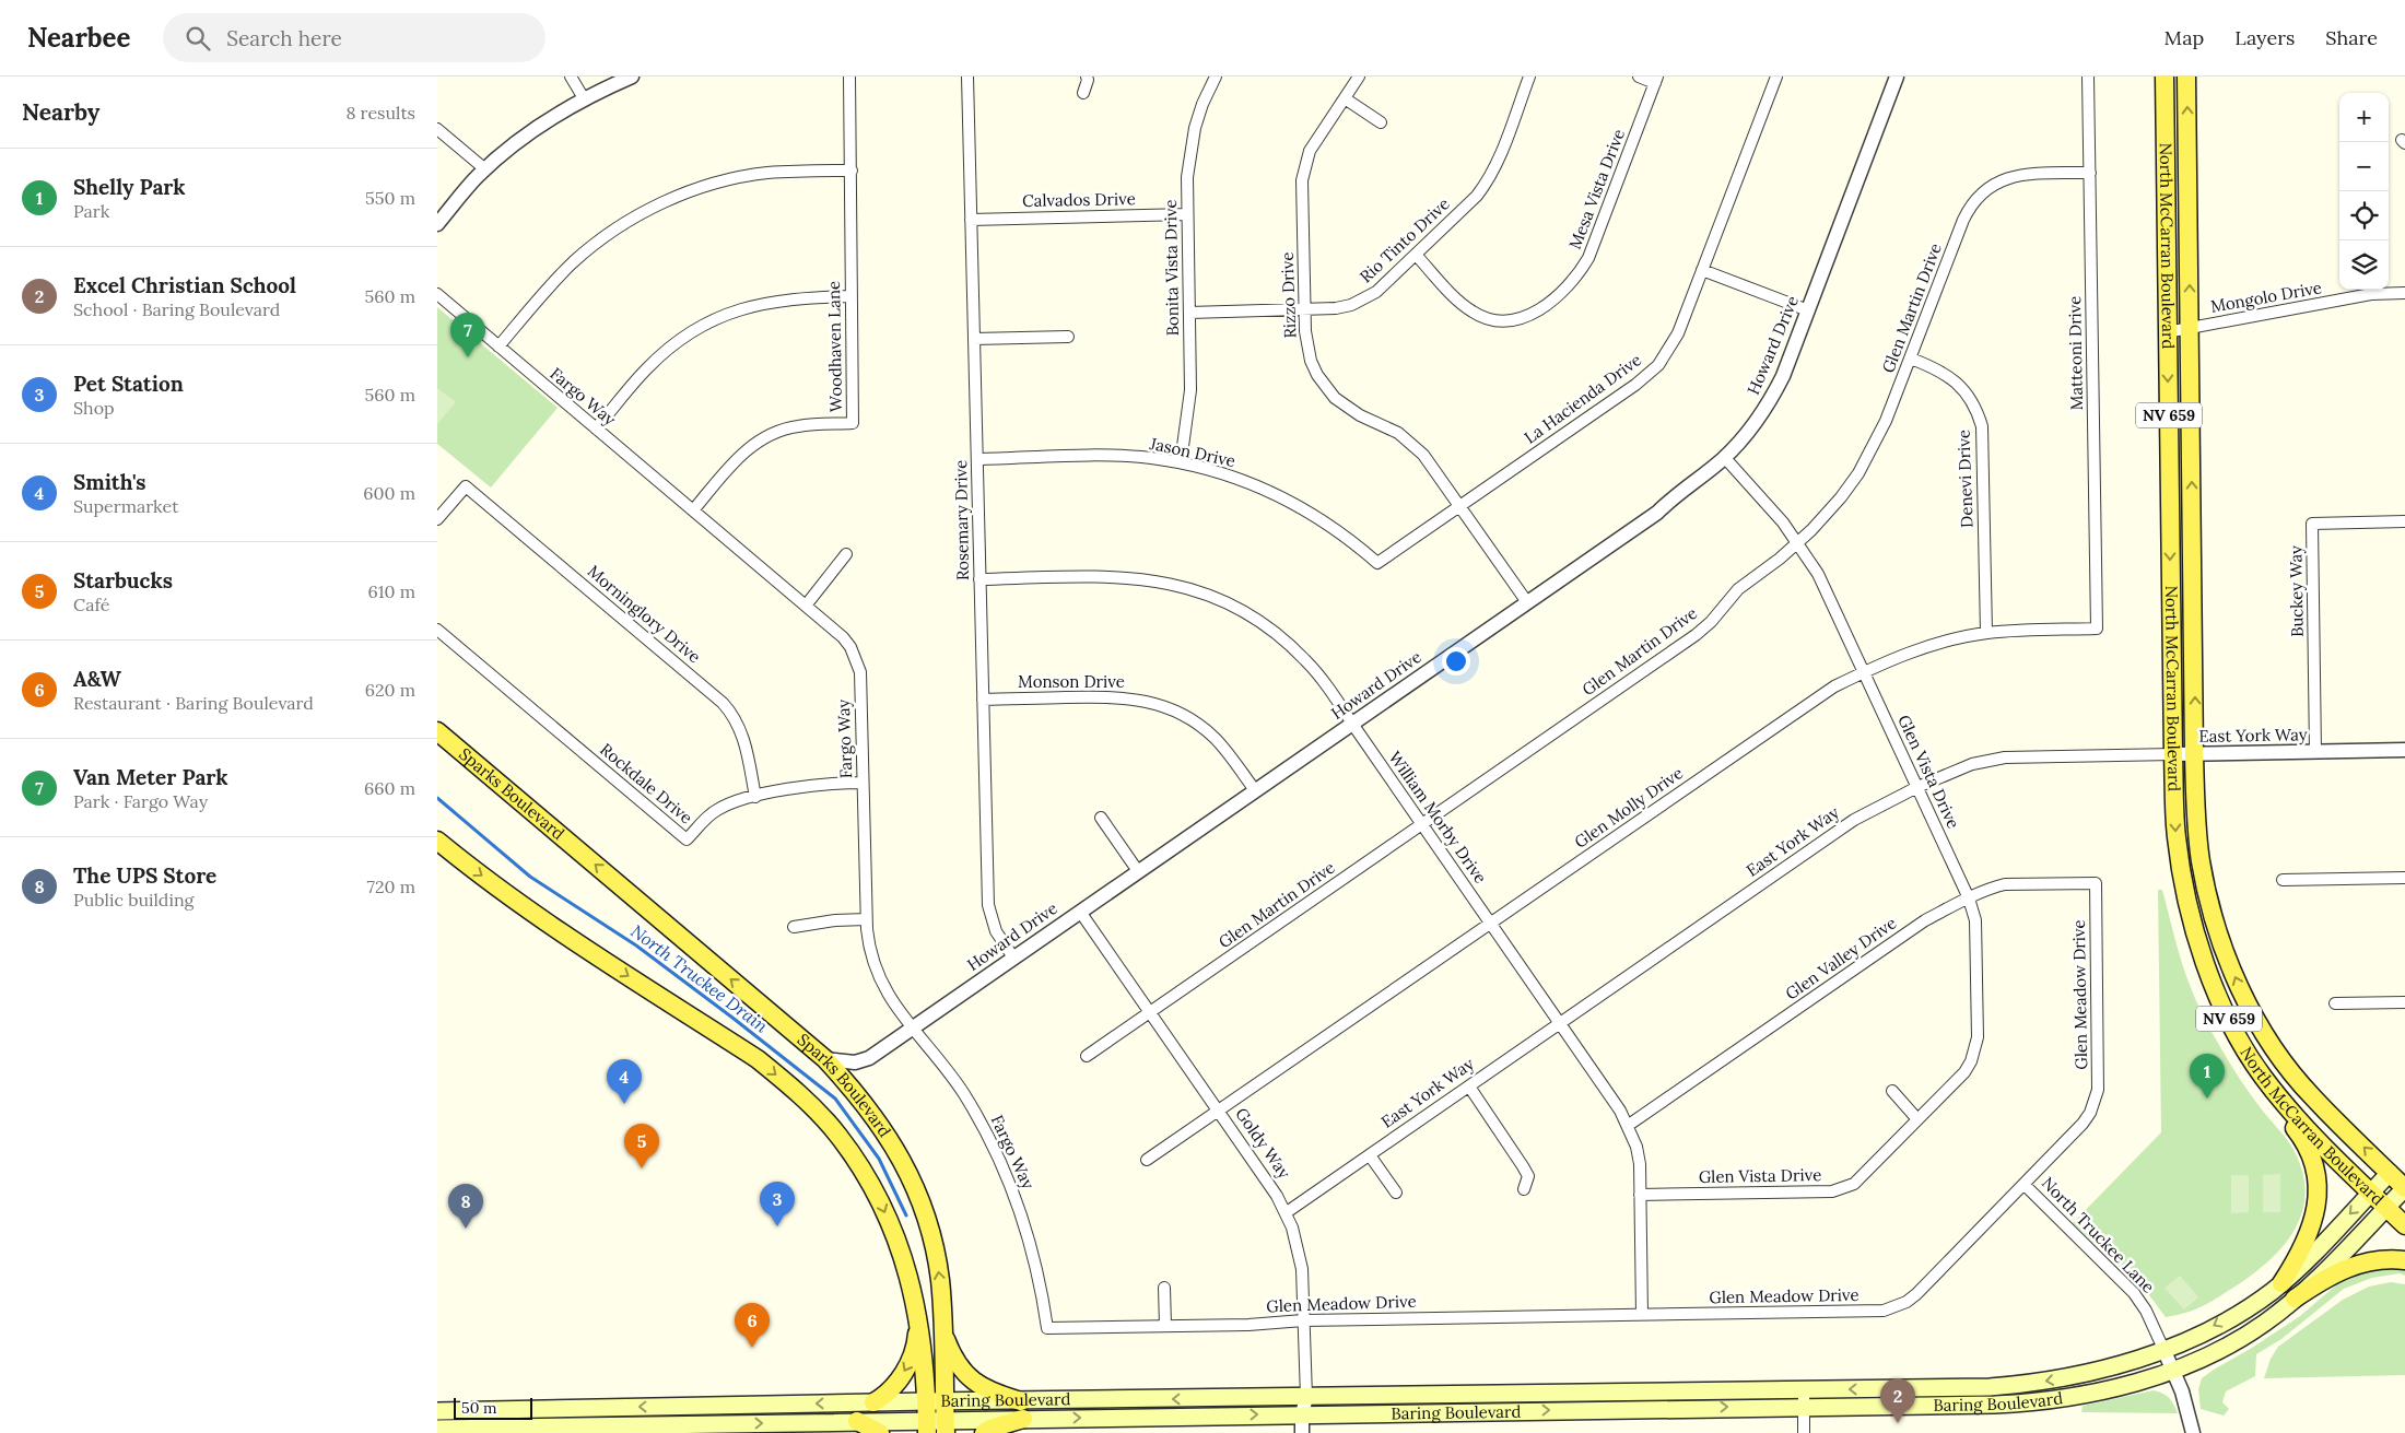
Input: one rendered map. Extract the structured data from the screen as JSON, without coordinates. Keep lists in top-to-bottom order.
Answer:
{
  "streets": {
    "main road": [
      "North McCarran Boulevard",
      "NV 659",
      "Sparks Boulevard",
      "Baring Boulevard"
    ],
    "street": [
      "Mesa Vista Drive",
      "Calvados Drive",
      "Rio Tinto Drive",
      "Bonita Vista Drive",
      "Rizzo Drive",
      "Mongolo Drive",
      "Glen Martin Drive",
      "Howard Drive",
      "Woodhaven Lane",
      "Matteoni Drive",
      "Fargo Way",
      "La Hacienda Drive",
      "Jason Drive",
      "Denevi Drive",
      "Rosemary Drive",
      "Buckey Way",
      "Morninglory Drive",
      "Monson Drive",
      "East York Way",
      "Glen Vista Drive",
      "Rockdale Drive",
      "Glen Molly Drive",
      "William Morby Drive",
      "Glen Valley Drive",
      "Glen Meadow Drive",
      "Goldy Way",
      "North Truckee Lane"
    ]
  },
  "crossings": [
    ["Mesa Vista Drive", "Rio Tinto Drive"],
    ["Calvados Drive", "Bonita Vista Drive"],
    ["Calvados Drive", "Rosemary Drive"],
    ["Rio Tinto Drive", "Bonita Vista Drive"],
    ["Rio Tinto Drive", "Rizzo Drive"],
    ["North McCarran Boulevard", "Mongolo Drive"],
    ["North McCarran Boulevard", "East York Way"],
    ["North McCarran Boulevard", "Baring Boulevard"],
    ["Bonita Vista Drive", "Jason Drive"],
    ["Rizzo Drive", "Howard Drive"],
    ["Rizzo Drive", "La Hacienda Drive"],
    ["Glen Martin Drive", "Matteoni Drive"],
    ["Glen Martin Drive", "Denevi Drive"],
    ["Glen Martin Drive", "Glen Vista Drive"],
    ["Glen Martin Drive", "William Morby Drive"],
    ["Glen Martin Drive", "Goldy Way"],
    ["Howard Drive", "Fargo Way"],
    ["Howard Drive", "Rosemary Drive"],
    ["Howard Drive", "Monson Drive"],
    ["Howard Drive", "Glen Vista Drive"],
    ["Howard Drive", "Sparks Boulevard"],
    ["Howard Drive", "William Morby Drive"],
    ["Howard Drive", "Goldy Way"],
    ["Woodhaven Lane", "Fargo Way"],
    ["Matteoni Drive", "Glen Molly Drive"],
    ["Fargo Way", "Rockdale Drive"],
    ["Fargo Way", "Glen Meadow Drive"],
    ["La Hacienda Drive", "Jason Drive"],
    ["Jason Drive", "Rosemary Drive"],
    ["Denevi Drive", "Glen Molly Drive"],
    ["Rosemary Drive", "Monson Drive"],
    ["Rosemary Drive", "William Morby Drive"],
    ["Buckey Way", "East York Way"],
    ["Morninglory Drive", "Rockdale Drive"],
    ["East York Way", "Glen Vista Drive"],
    ["East York Way", "William Morby Drive"],
    ["East York Way", "Goldy Way"],
    ["Glen Vista Drive", "Glen Molly Drive"],
    ["Glen Vista Drive", "William Morby Drive"],
    ["Glen Vista Drive", "Glen Valley Drive"],
    ["Sparks Boulevard", "Baring Boulevard"],
    ["Glen Molly Drive", "William Morby Drive"],
    ["Glen Molly Drive", "Goldy Way"],
    ["William Morby Drive", "Glen Valley Drive"],
    ["William Morby Drive", "Glen Meadow Drive"],
    ["Glen Valley Drive", "Glen Meadow Drive"],
    ["Glen Meadow Drive", "Goldy Way"],
    ["Glen Meadow Drive", "North Truckee Lane"],
    ["Goldy Way", "Baring Boulevard"],
    ["North Truckee Lane", "Baring Boulevard"]
  ],
  "water": ["North Truckee Drain"],
  "scale_bar": "50 m",
  "page": {
    "header": "Nearbee",
    "search": "Search here",
    "nav": ["Map", "Layers", "Share"],
    "heading": ["Nearby", "8 results"],
    "map_buttons": ["+", "−"],
    "list": [
      {
        "mark": "1",
        "name": "Shelly Park",
        "note": "Park",
        "value": "550 m"
      },
      {
        "mark": "2",
        "name": "Excel Christian School",
        "note": "School · Baring Boulevard",
        "value": "560 m"
      },
      {
        "mark": "3",
        "name": "Pet Station",
        "note": "Shop",
        "value": "560 m"
      },
      {
        "mark": "4",
        "name": "Smith's",
        "note": "Supermarket",
        "value": "600 m"
      },
      {
        "mark": "5",
        "name": "Starbucks",
        "note": "Café",
        "value": "610 m"
      },
      {
        "mark": "6",
        "name": "A&W",
        "note": "Restaurant · Baring Boulevard",
        "value": "620 m"
      },
      {
        "mark": "7",
        "name": "Van Meter Park",
        "note": "Park · Fargo Way",
        "value": "660 m"
      },
      {
        "mark": "8",
        "name": "The UPS Store",
        "note": "Public building",
        "value": "720 m"
      }
    ],
    "pins": [
      "7",
      "1",
      "4",
      "5",
      "3",
      "8",
      "6",
      "2"
    ],
    "scale": "50 m"
  }
}
